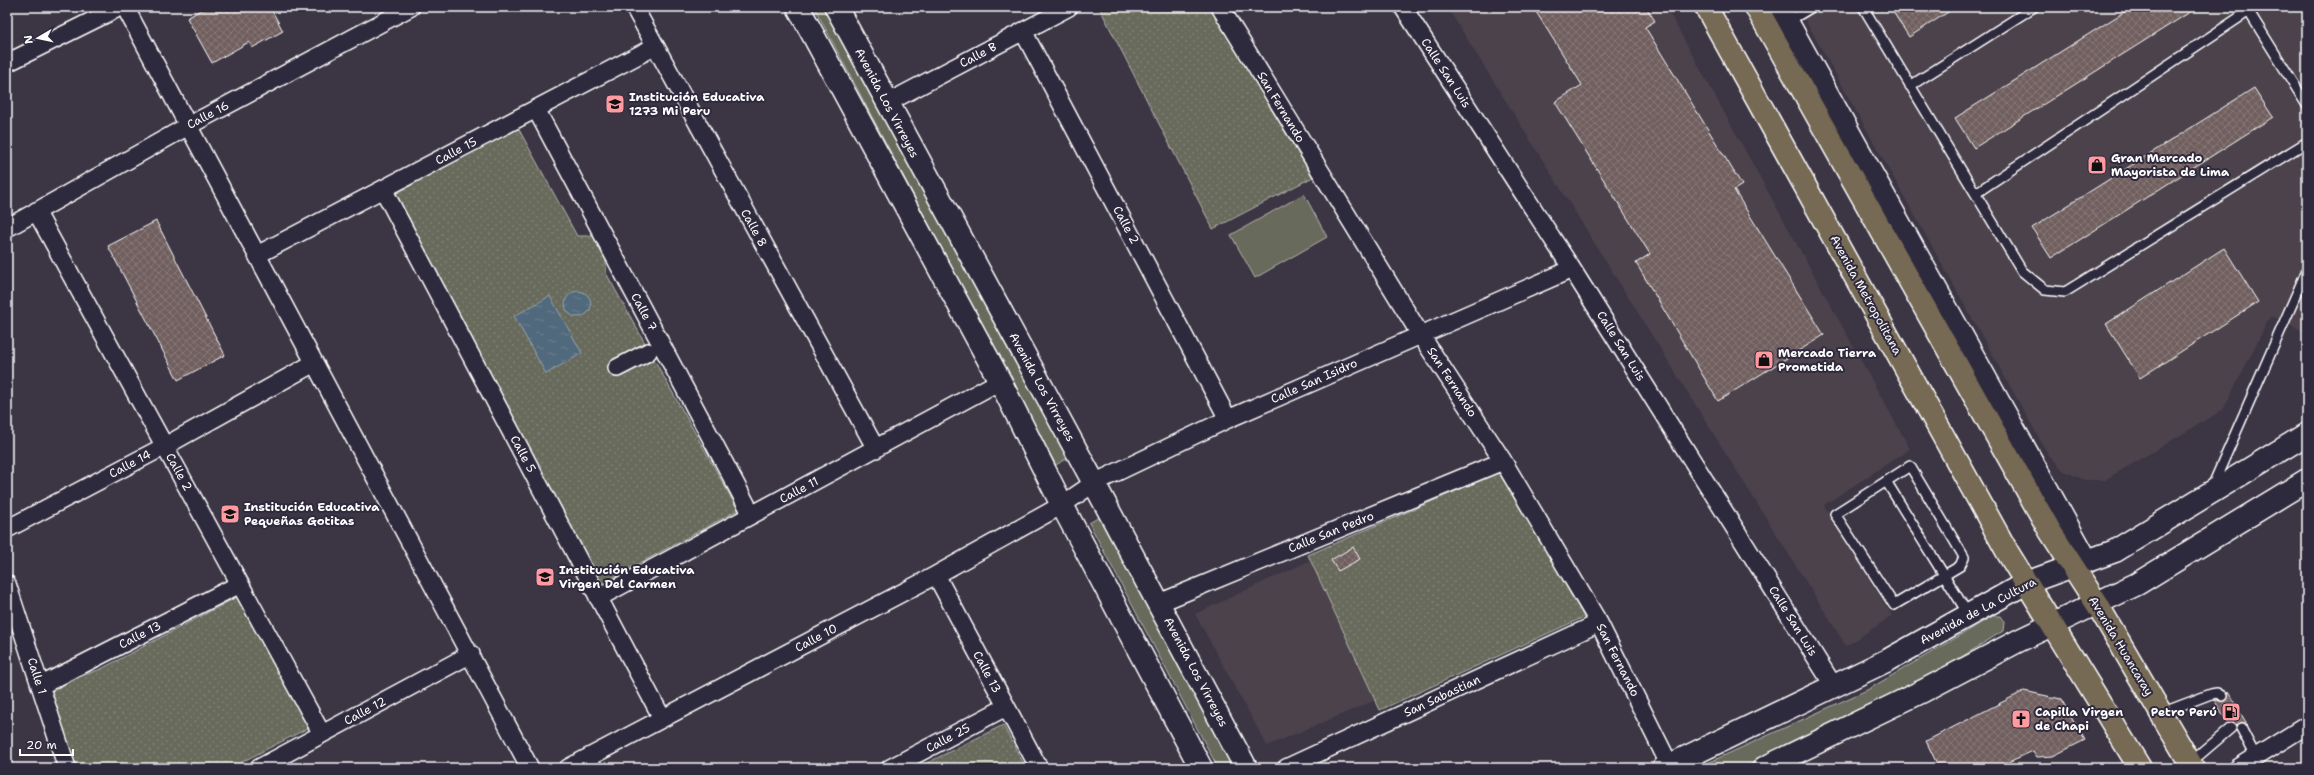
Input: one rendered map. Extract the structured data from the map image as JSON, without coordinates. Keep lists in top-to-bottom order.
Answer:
{
  "streets": {
    "main road": [
      "Avenida Los Virreyes",
      "Avenida Metropolitana",
      "Avenida de La Cultura",
      "Avenida Huancaray"
    ],
    "street": [
      "Calle B",
      "Calle San Luis",
      "San Fernando",
      "Calle 16",
      "Calle 15",
      "Calle 2",
      "Calle 8",
      "Calle 7",
      "Calle San Isidro",
      "Calle 5",
      "Calle 14",
      "Calle 11",
      "Calle San Pedro",
      "Calle 13",
      "Calle 10",
      "Calle 1",
      "San Sabastian",
      "Calle 12",
      "Calle 25"
    ]
  },
  "crossings": [
    ["Calle B", "Avenida Los Virreyes"],
    ["Calle B", "Calle 2"],
    ["Calle San Luis", "Calle San Isidro"],
    ["Calle San Luis", "Avenida de La Cultura"],
    ["Avenida Los Virreyes", "Calle San Isidro"],
    ["Avenida Los Virreyes", "Calle San Pedro"],
    ["San Fernando", "Calle San Isidro"],
    ["San Fernando", "Calle San Pedro"],
    ["San Fernando", "Avenida de La Cultura"],
    ["San Fernando", "San Sabastian"],
    ["Calle 16", "Calle 2"],
    ["Calle 15", "Calle 8"],
    ["Calle 15", "Calle 7"],
    ["Calle 15", "Calle 5"],
    ["Calle 2", "Calle San Isidro"],
    ["Calle 2", "Calle 14"],
    ["Calle 2", "Calle 13"],
    ["Calle 2", "Calle 12"],
    ["Calle 8", "Calle 11"],
    ["Avenida Metropolitana", "Avenida de La Cultura"],
    ["Calle 7", "Calle 11"],
    ["Calle San Isidro", "Calle 10"],
    ["Calle 5", "Calle 11"],
    ["Calle 5", "Calle 10"],
    ["Avenida de La Cultura", "Avenida Huancaray"],
    ["Calle 13", "Calle 10"],
    ["Calle 13", "Calle 1"],
    ["Calle 13", "Calle 25"]
  ],
  "places": {
    "school or university": ["Institución Educativa 1273 Mi Peru", "Institución Educativa Pequeñas Gotitas", "Institución Educativa Virgen Del Carmen"],
    "shop": ["Gran Mercado Mayorista de Lima", "Mercado Tierra Prometida"],
    "fuel station": ["Petro Perú"],
    "church": ["Capilla Virgen de Chapi"]
  },
  "scale_bar": "20 m",
  "north": "left"
}
